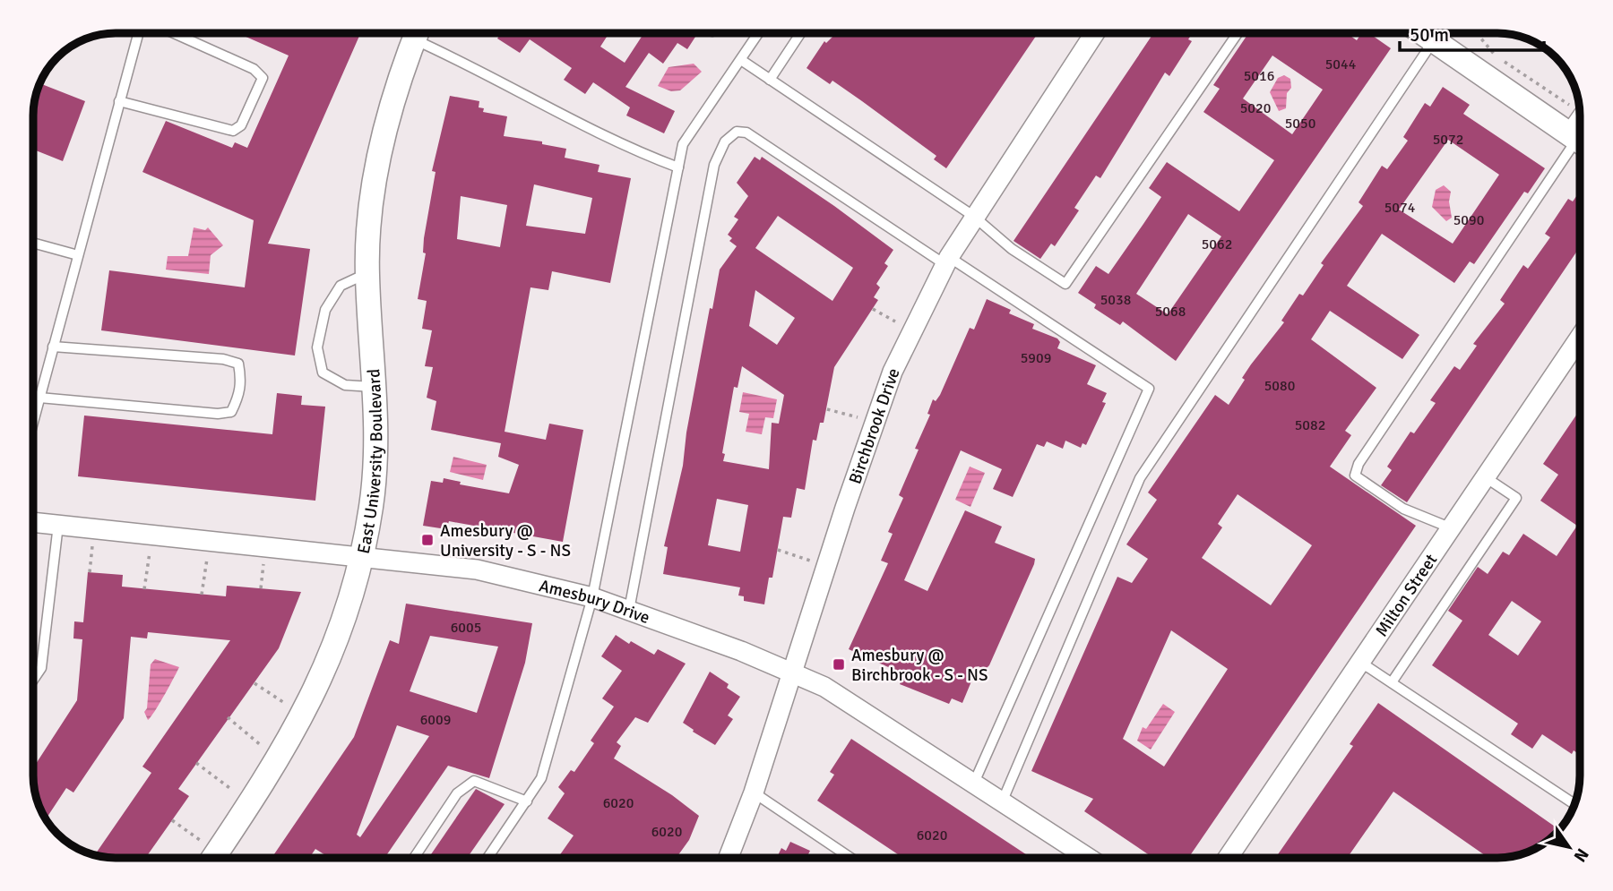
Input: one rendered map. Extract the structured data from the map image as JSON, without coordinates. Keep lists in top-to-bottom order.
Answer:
{
  "streets": {
    "street": [
      "Birchbrook Drive",
      "East University Boulevard",
      "Milton Street",
      "Amesbury Drive"
    ]
  },
  "crossings": [
    ["Birchbrook Drive", "Amesbury Drive"],
    ["East University Boulevard", "Amesbury Drive"]
  ],
  "places": {
    "transit": ["Amesbury @ University - S - NS", "Amesbury @ Birchbrook - S - NS"]
  },
  "house_numbers": [
    "5044",
    "5016",
    "5020",
    "5050",
    "5072",
    "5074",
    "5090",
    "5062",
    "5038",
    "5068",
    "5909",
    "5080",
    "5082",
    "6005",
    "6009",
    "6020",
    "6020",
    "6020"
  ],
  "scale_bar": "50 m",
  "north": "bottom right"
}
